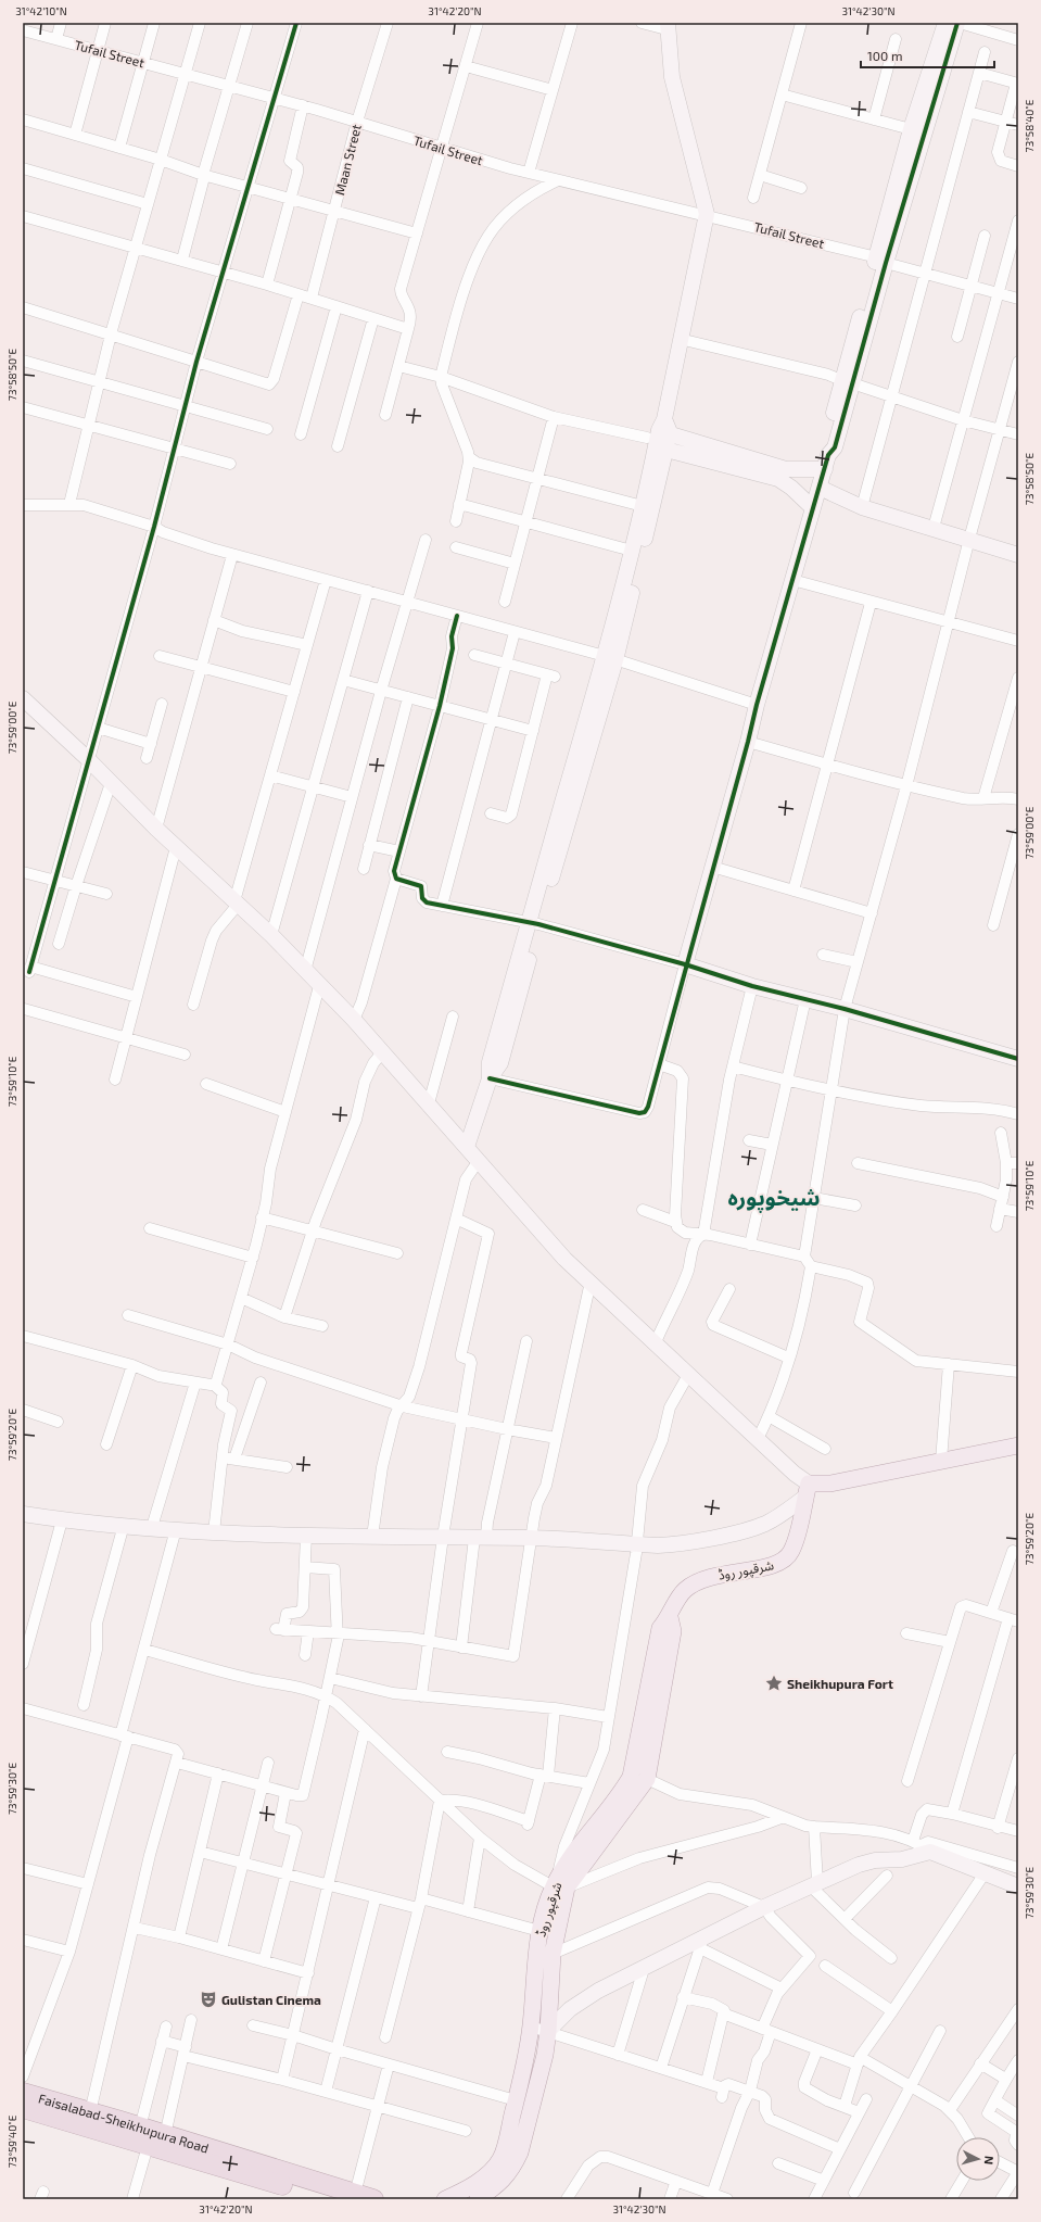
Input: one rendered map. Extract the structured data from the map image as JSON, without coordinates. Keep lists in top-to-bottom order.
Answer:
{
  "streets": {
    "highway": ["Faisalabad-Sheikhupura Road"],
    "main road": ["شرقپور روڈ"],
    "street": ["Tufail Street", "Maan Street"]
  },
  "crossings": [
    ["Tufail Street", "Maan Street"]
  ],
  "districts": ["شیخوپورہ"],
  "places": {
    "place": ["Sheikhupura Fort"],
    "theatre": ["Gulistan Cinema"]
  },
  "scale_bar": "100 m",
  "north": "right",
  "coordinates": [
    "31°42'10\"N",
    "31°42'20\"N",
    "31°42'30\"N",
    "73°58'40\"E",
    "73°58'50\"E",
    "73°59'00\"E",
    "73°59'10\"E",
    "73°59'20\"E",
    "73°59'30\"E",
    "73°59'40\"E"
  ]
}
